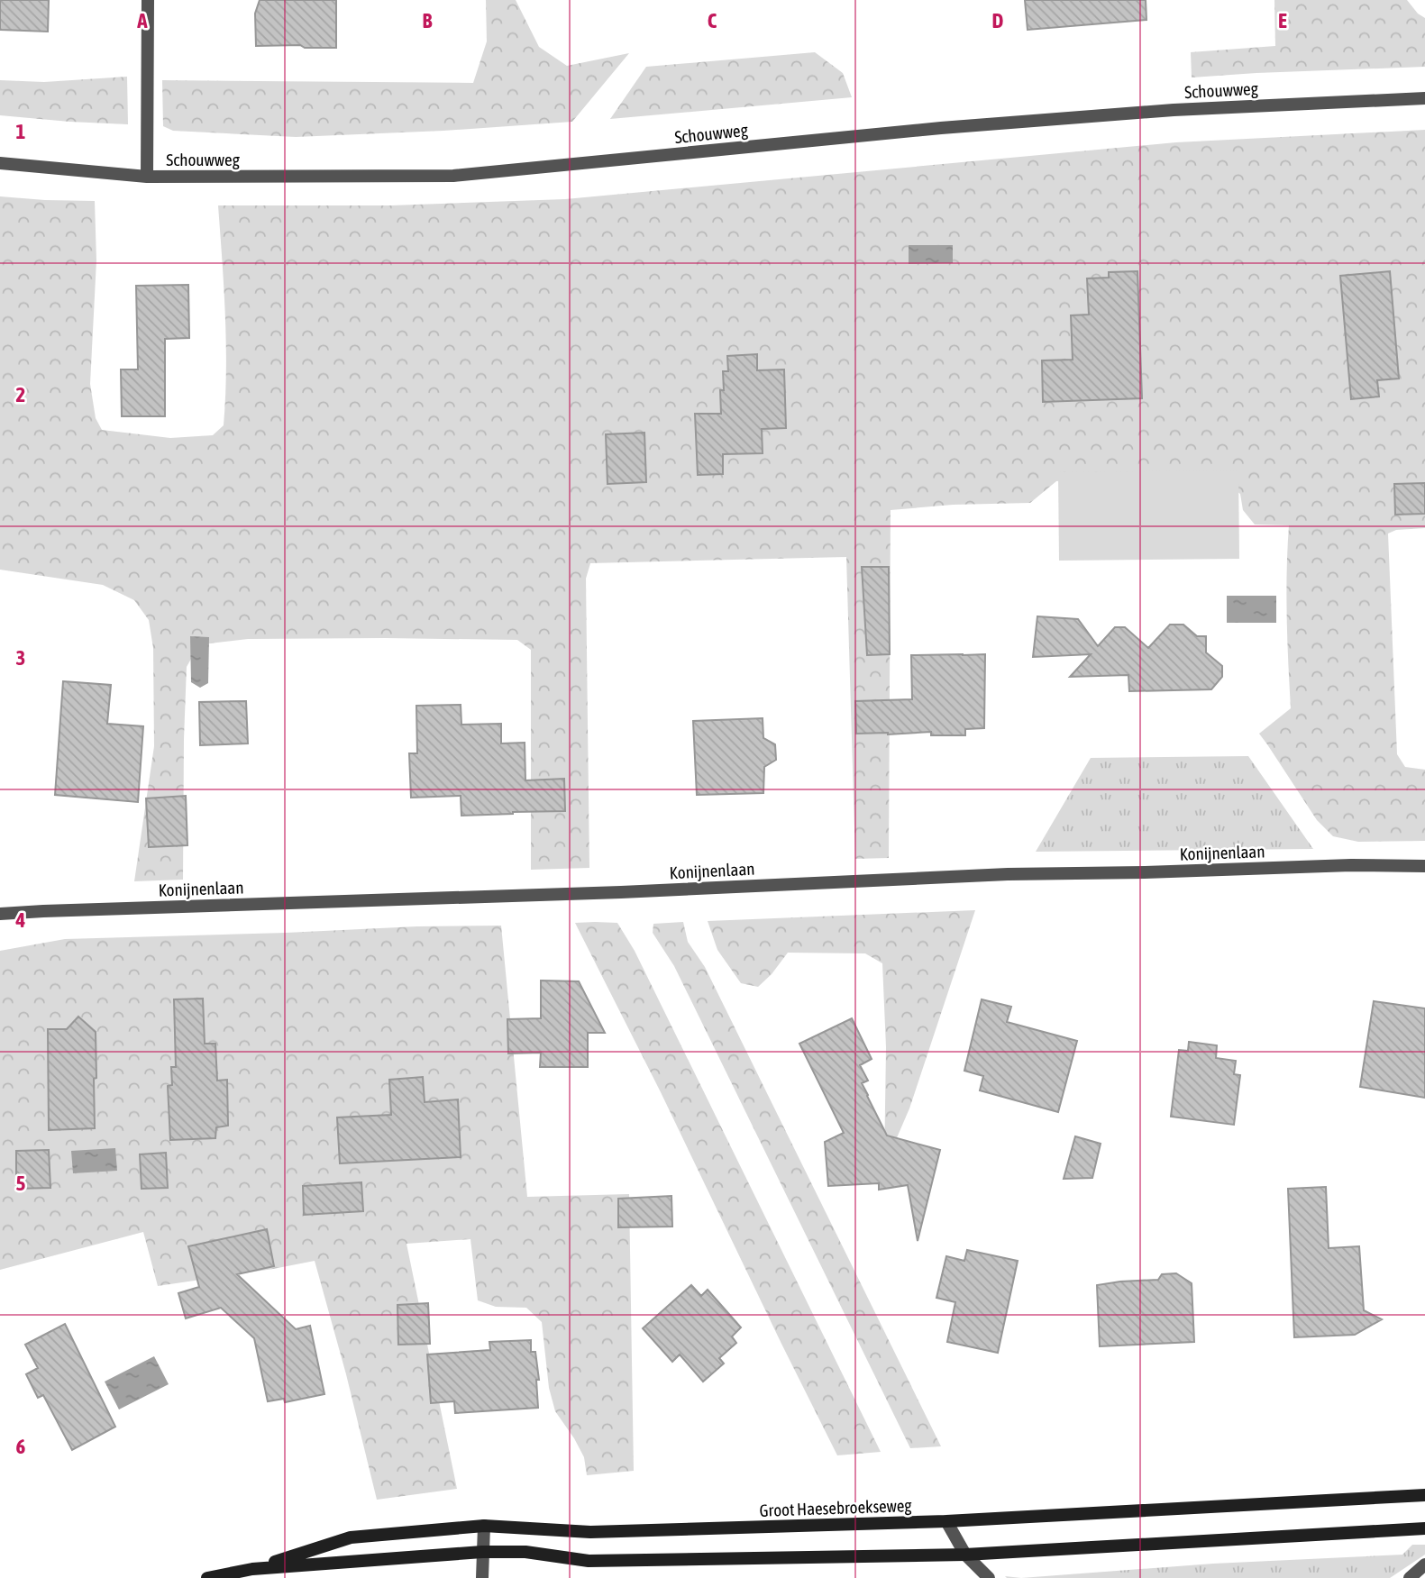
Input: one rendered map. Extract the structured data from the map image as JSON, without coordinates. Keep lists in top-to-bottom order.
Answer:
{
  "streets": {
    "street": ["Schouwweg", "Konijnenlaan", "Groot Haesebroekseweg"]
  },
  "grid": {
    "columns": [
      "A",
      "B",
      "C",
      "D",
      "E"
    ],
    "rows": [
      "1",
      "2",
      "3",
      "4",
      "5",
      "6"
    ]
  }
}
